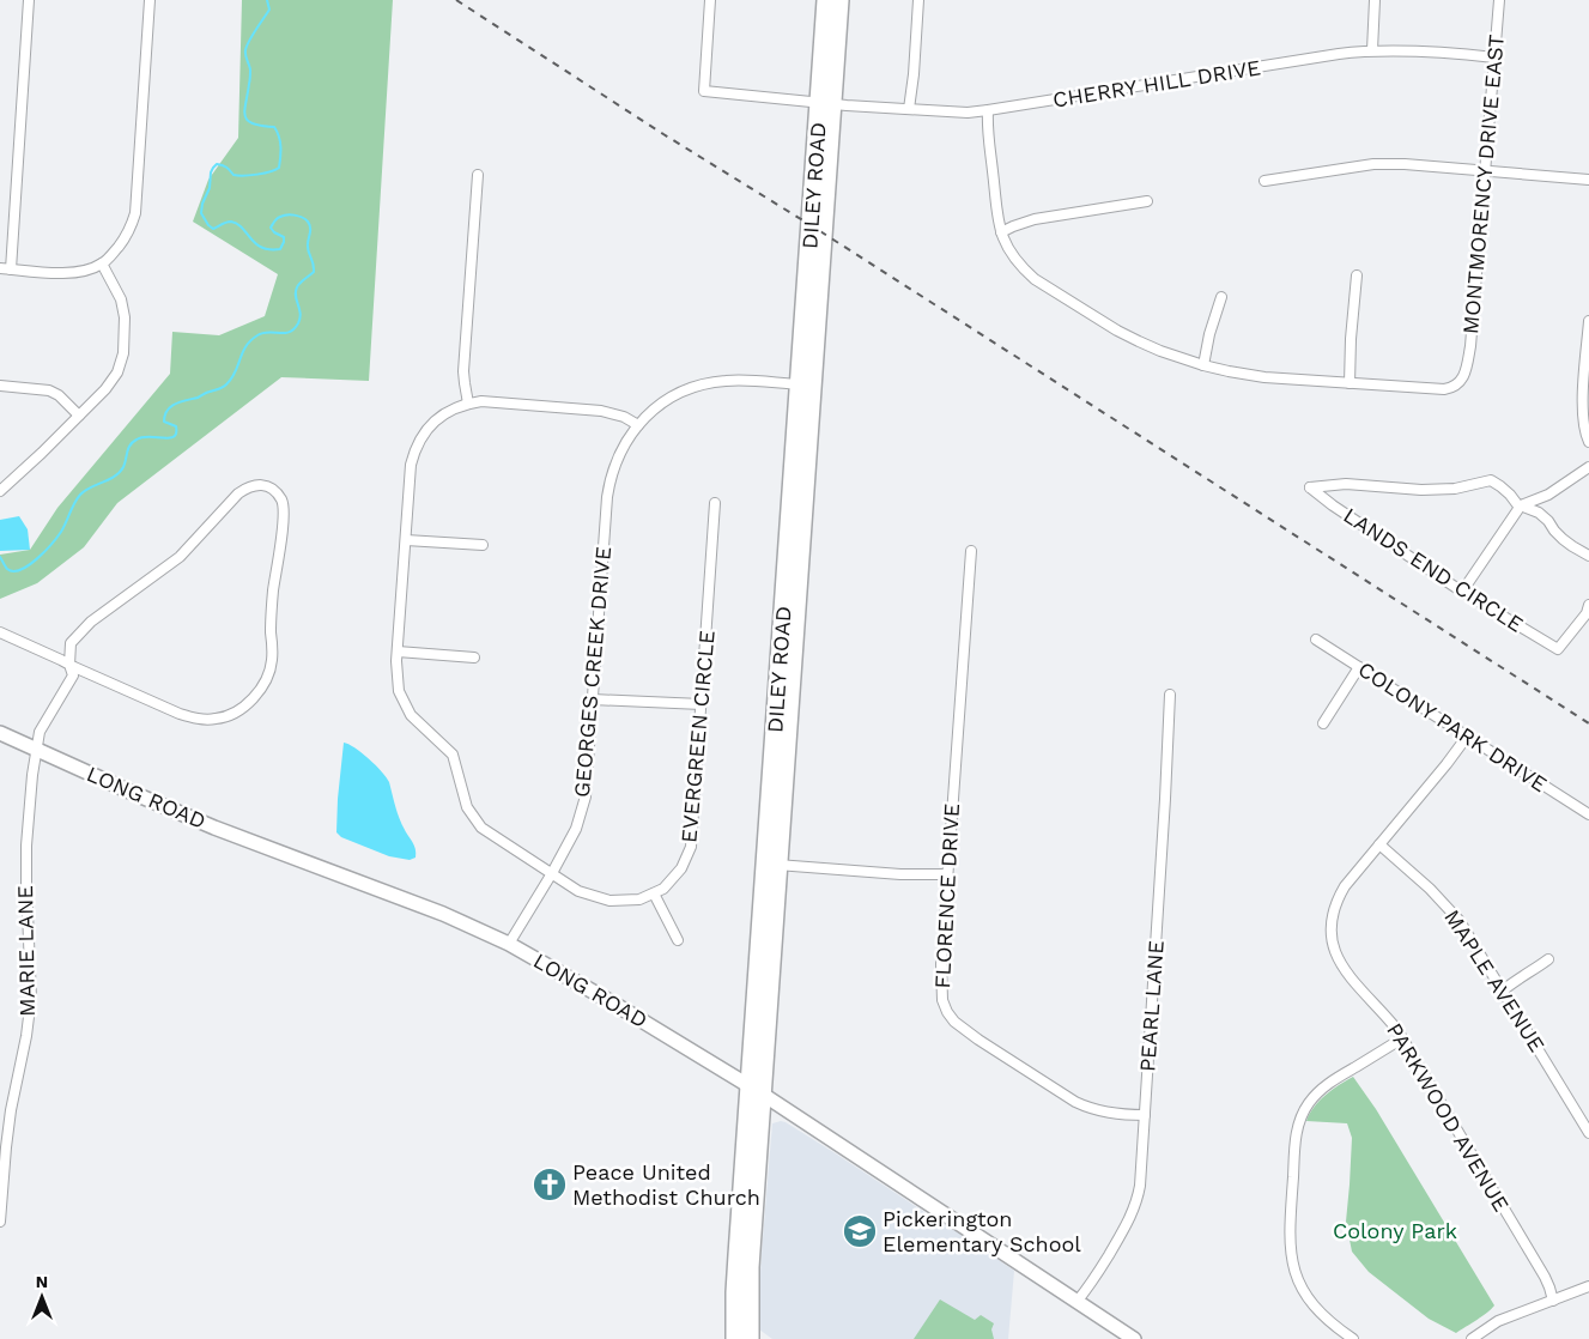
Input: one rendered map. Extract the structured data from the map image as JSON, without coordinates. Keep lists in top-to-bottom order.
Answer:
{
  "streets": {
    "highway": ["DILEY ROAD"],
    "main road": ["LONG ROAD"],
    "street": [
      "CHERRY HILL DRIVE",
      "MONTMORENCY DRIVE EAST",
      "LANDS END CIRCLE",
      "GEORGES CREEK DRIVE",
      "COLONY PARK DRIVE",
      "EVERGREEN CIRCLE",
      "FLORENCE DRIVE",
      "MARIE LANE",
      "MAPLE AVENUE",
      "PEARL LANE",
      "PARKWOOD AVENUE"
    ]
  },
  "crossings": [
    ["CHERRY HILL DRIVE", "MONTMORENCY DRIVE EAST"],
    ["CHERRY HILL DRIVE", "DILEY ROAD"],
    ["DILEY ROAD", "LONG ROAD"],
    ["GEORGES CREEK DRIVE", "EVERGREEN CIRCLE"],
    ["GEORGES CREEK DRIVE", "LONG ROAD"],
    ["COLONY PARK DRIVE", "PARKWOOD AVENUE"],
    ["LONG ROAD", "MARIE LANE"],
    ["LONG ROAD", "PEARL LANE"],
    ["FLORENCE DRIVE", "PEARL LANE"],
    ["MAPLE AVENUE", "PARKWOOD AVENUE"]
  ],
  "parks": ["Colony Park"],
  "places": {
    "church": ["Peace United Methodist Church"],
    "school or university": ["Pickerington Elementary School"]
  },
  "north": "top"
}
